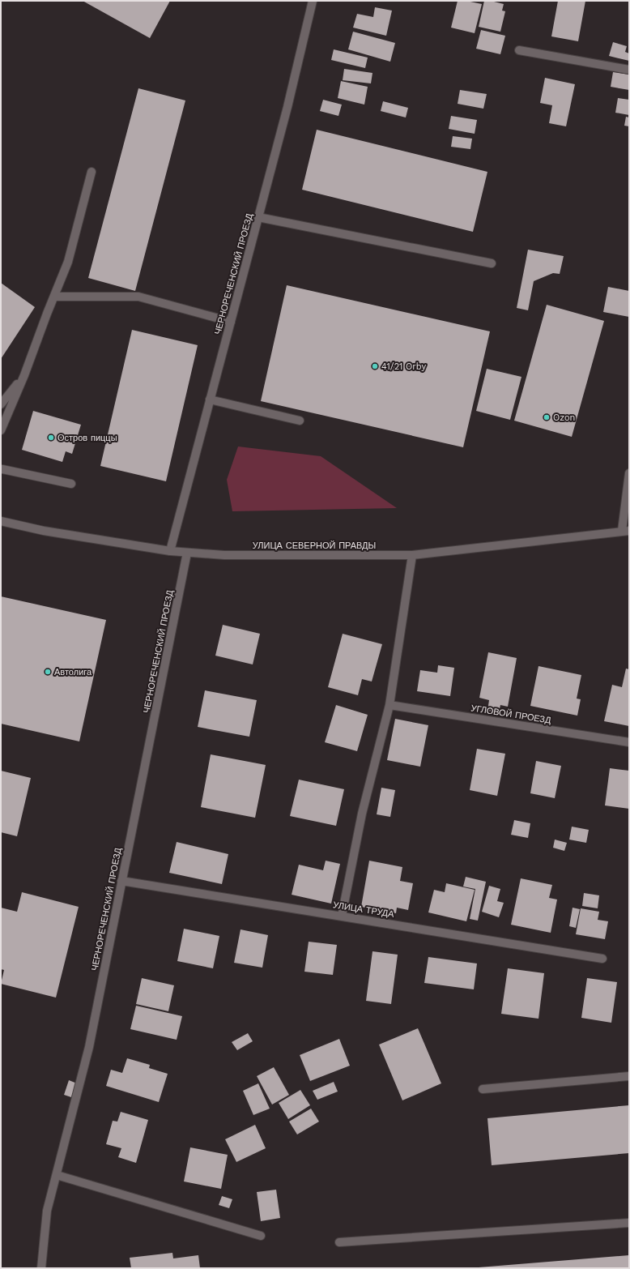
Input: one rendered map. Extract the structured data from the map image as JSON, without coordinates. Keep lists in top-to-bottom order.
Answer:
{
  "streets": {
    "street": [
      "ЧЕРНОРЕЧЕНСКИЙ ПРОЕЗД",
      "УЛИЦА СЕВЕРНОЙ ПРАВДЫ",
      "УГЛОВОЙ ПРОЕЗД",
      "УЛИЦА ТРУДА"
    ]
  },
  "crossings": [
    ["ЧЕРНОРЕЧЕНСКИЙ ПРОЕЗД", "УЛИЦА СЕВЕРНОЙ ПРАВДЫ"],
    ["ЧЕРНОРЕЧЕНСКИЙ ПРОЕЗД", "УЛИЦА ТРУДА"]
  ],
  "places": [
    "41/21 Orby",
    "Ozon",
    "Остров пиццы",
    "Автолига"
  ]
}
